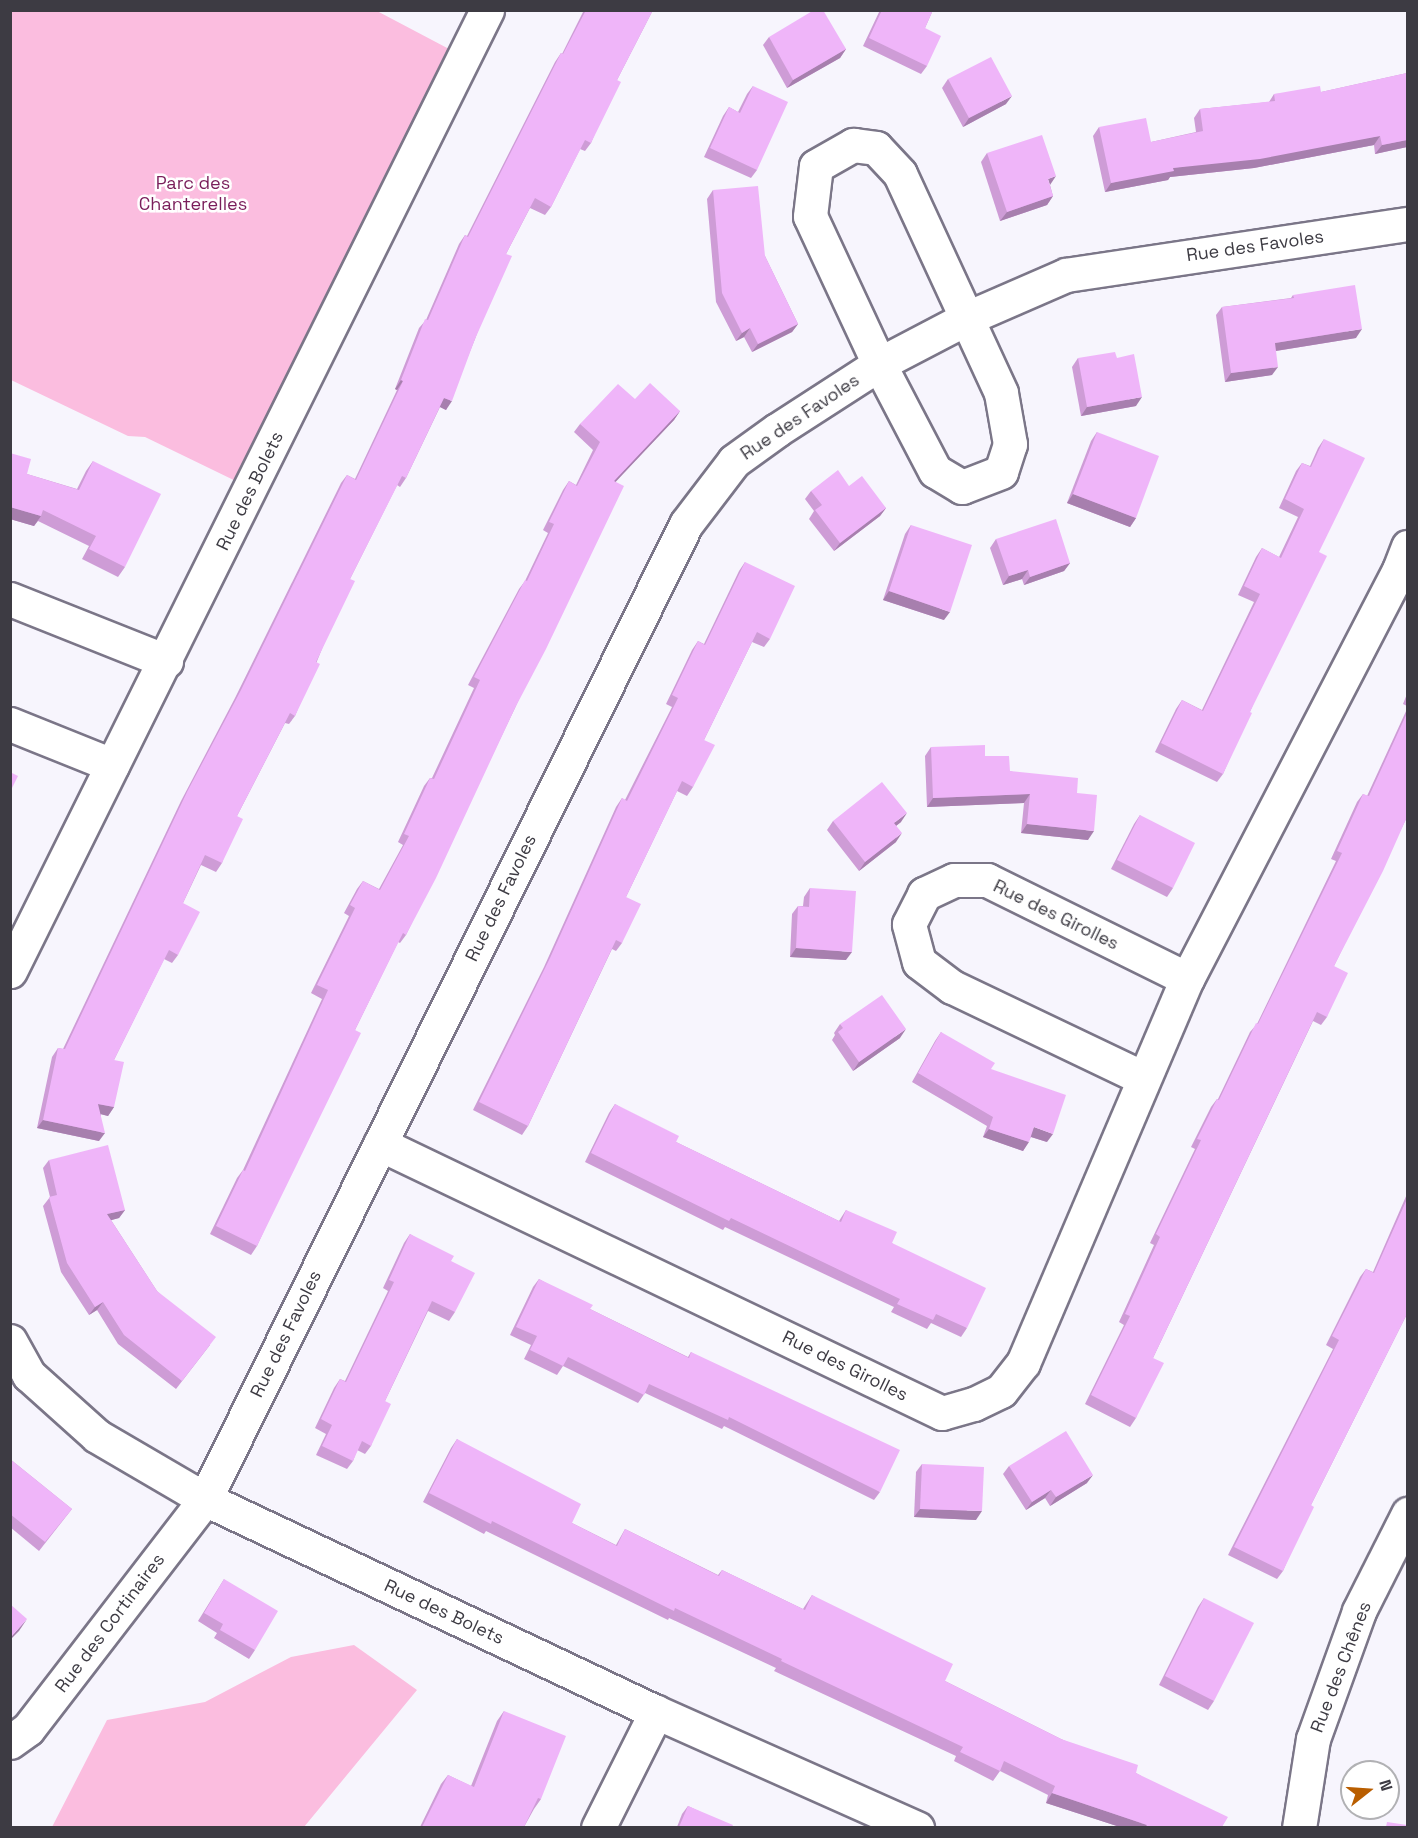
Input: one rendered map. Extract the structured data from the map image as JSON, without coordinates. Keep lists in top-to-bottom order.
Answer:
{
  "streets": {
    "street": [
      "Rue des Favoles",
      "Rue des Bolets",
      "Rue des Girolles",
      "Rue des Cortinaires",
      "Rue des Chênes"
    ]
  },
  "crossings": [
    ["Rue des Favoles", "Rue des Bolets"],
    ["Rue des Favoles", "Rue des Girolles"],
    ["Rue des Favoles", "Rue des Cortinaires"],
    ["Rue des Bolets", "Rue des Cortinaires"]
  ],
  "parks": ["Parc des Chanterelles"],
  "north": "right"
}
